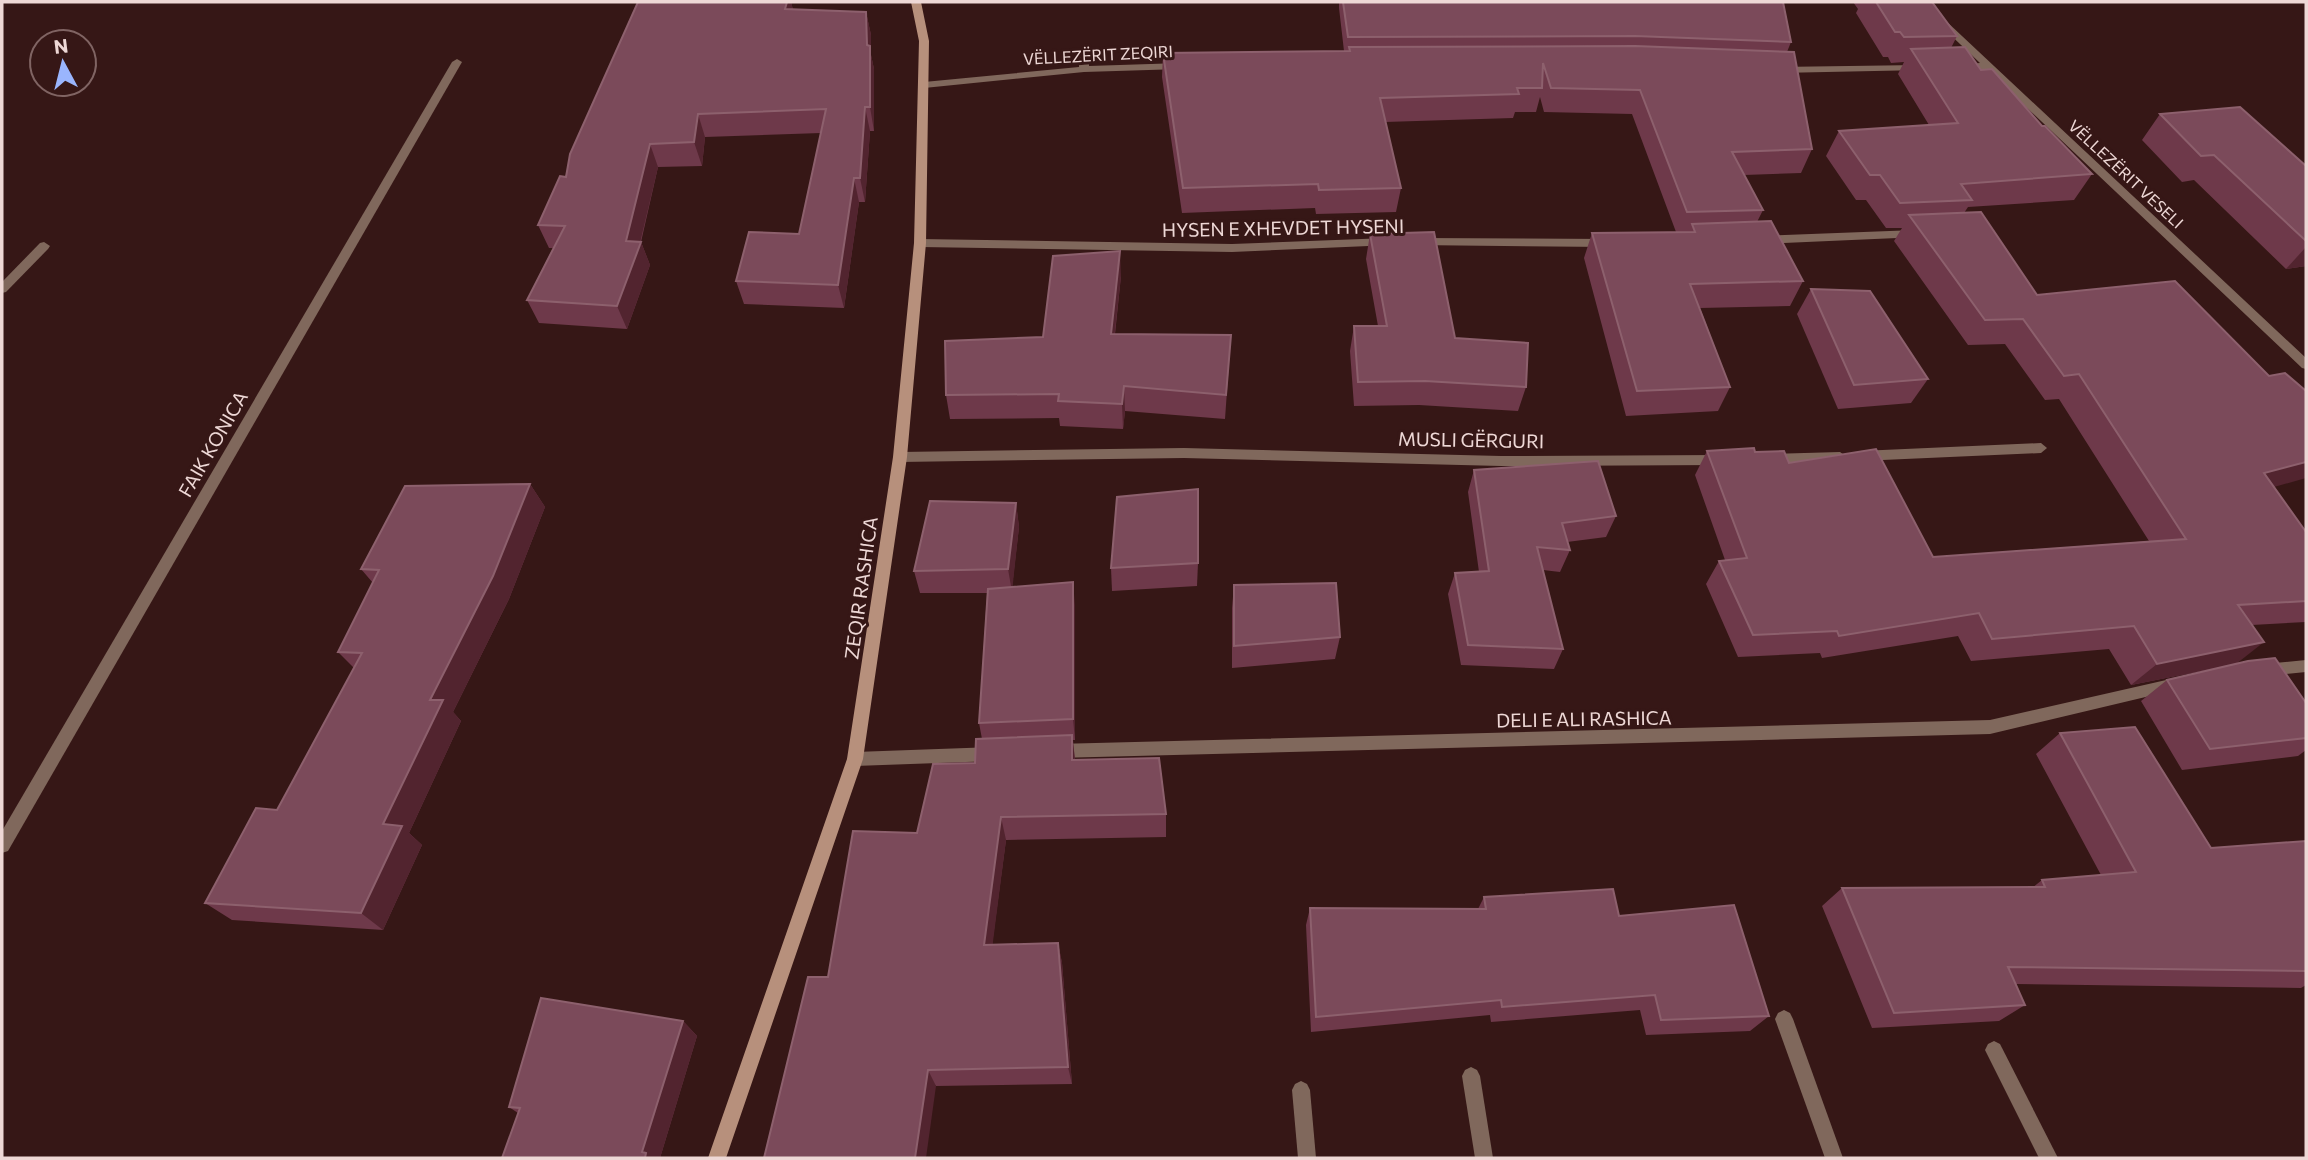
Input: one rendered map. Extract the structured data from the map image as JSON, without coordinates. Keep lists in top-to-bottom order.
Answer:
{
  "streets": {
    "street": [
      "VËLLEZËRIT ZEQIRI",
      "VËLLEZËRIT VESELI",
      "HYSEN E XHEVDET HYSENI",
      "MUSLI GËRGURI",
      "FAIK KONICA",
      "ZEQIR RASHICA",
      "DELI E ALI RASHICA"
    ]
  },
  "crossings": [
    ["VËLLEZËRIT ZEQIRI", "ZEQIR RASHICA"],
    ["HYSEN E XHEVDET HYSENI", "ZEQIR RASHICA"],
    ["MUSLI GËRGURI", "ZEQIR RASHICA"]
  ],
  "north": "top"
}
